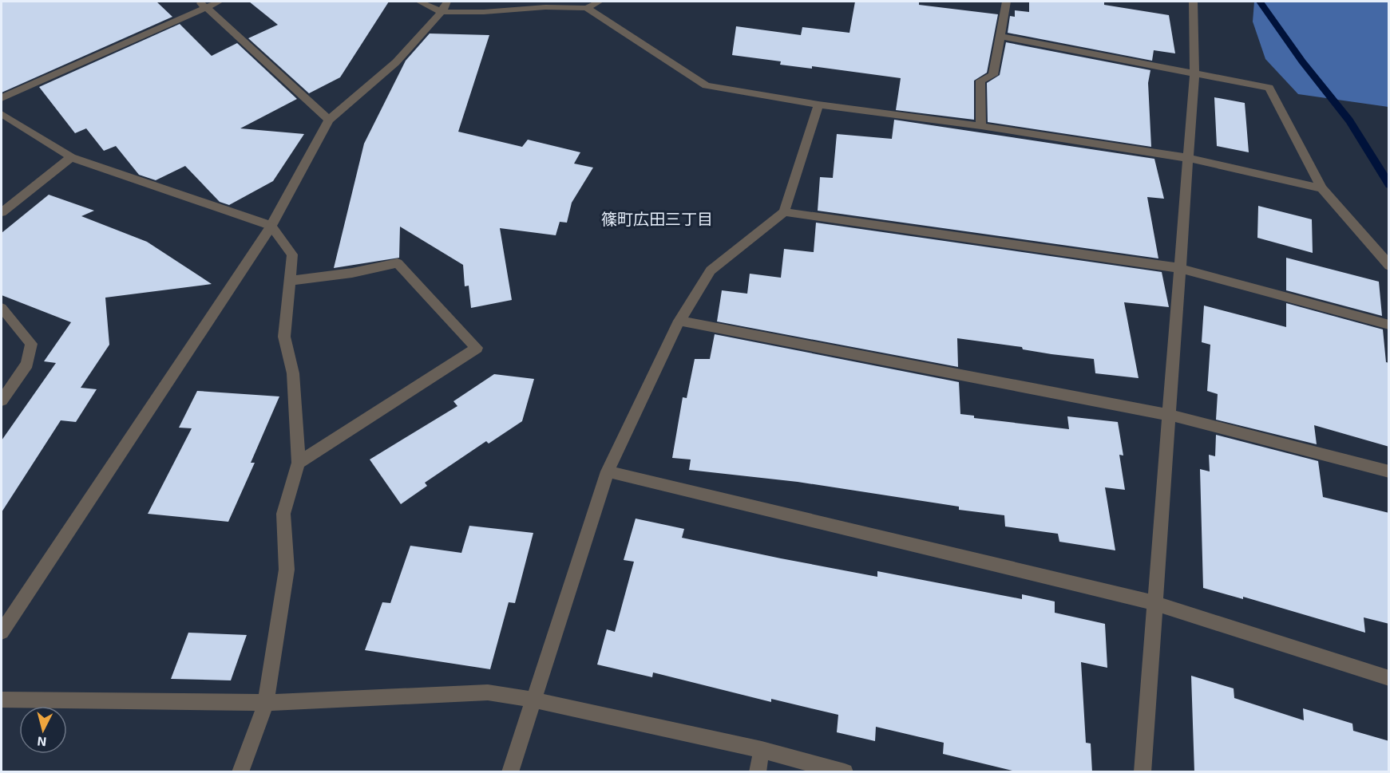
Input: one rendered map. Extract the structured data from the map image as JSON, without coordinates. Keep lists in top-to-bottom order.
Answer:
{
  "districts": ["篠町広田三丁目"],
  "north": "bottom"
}
